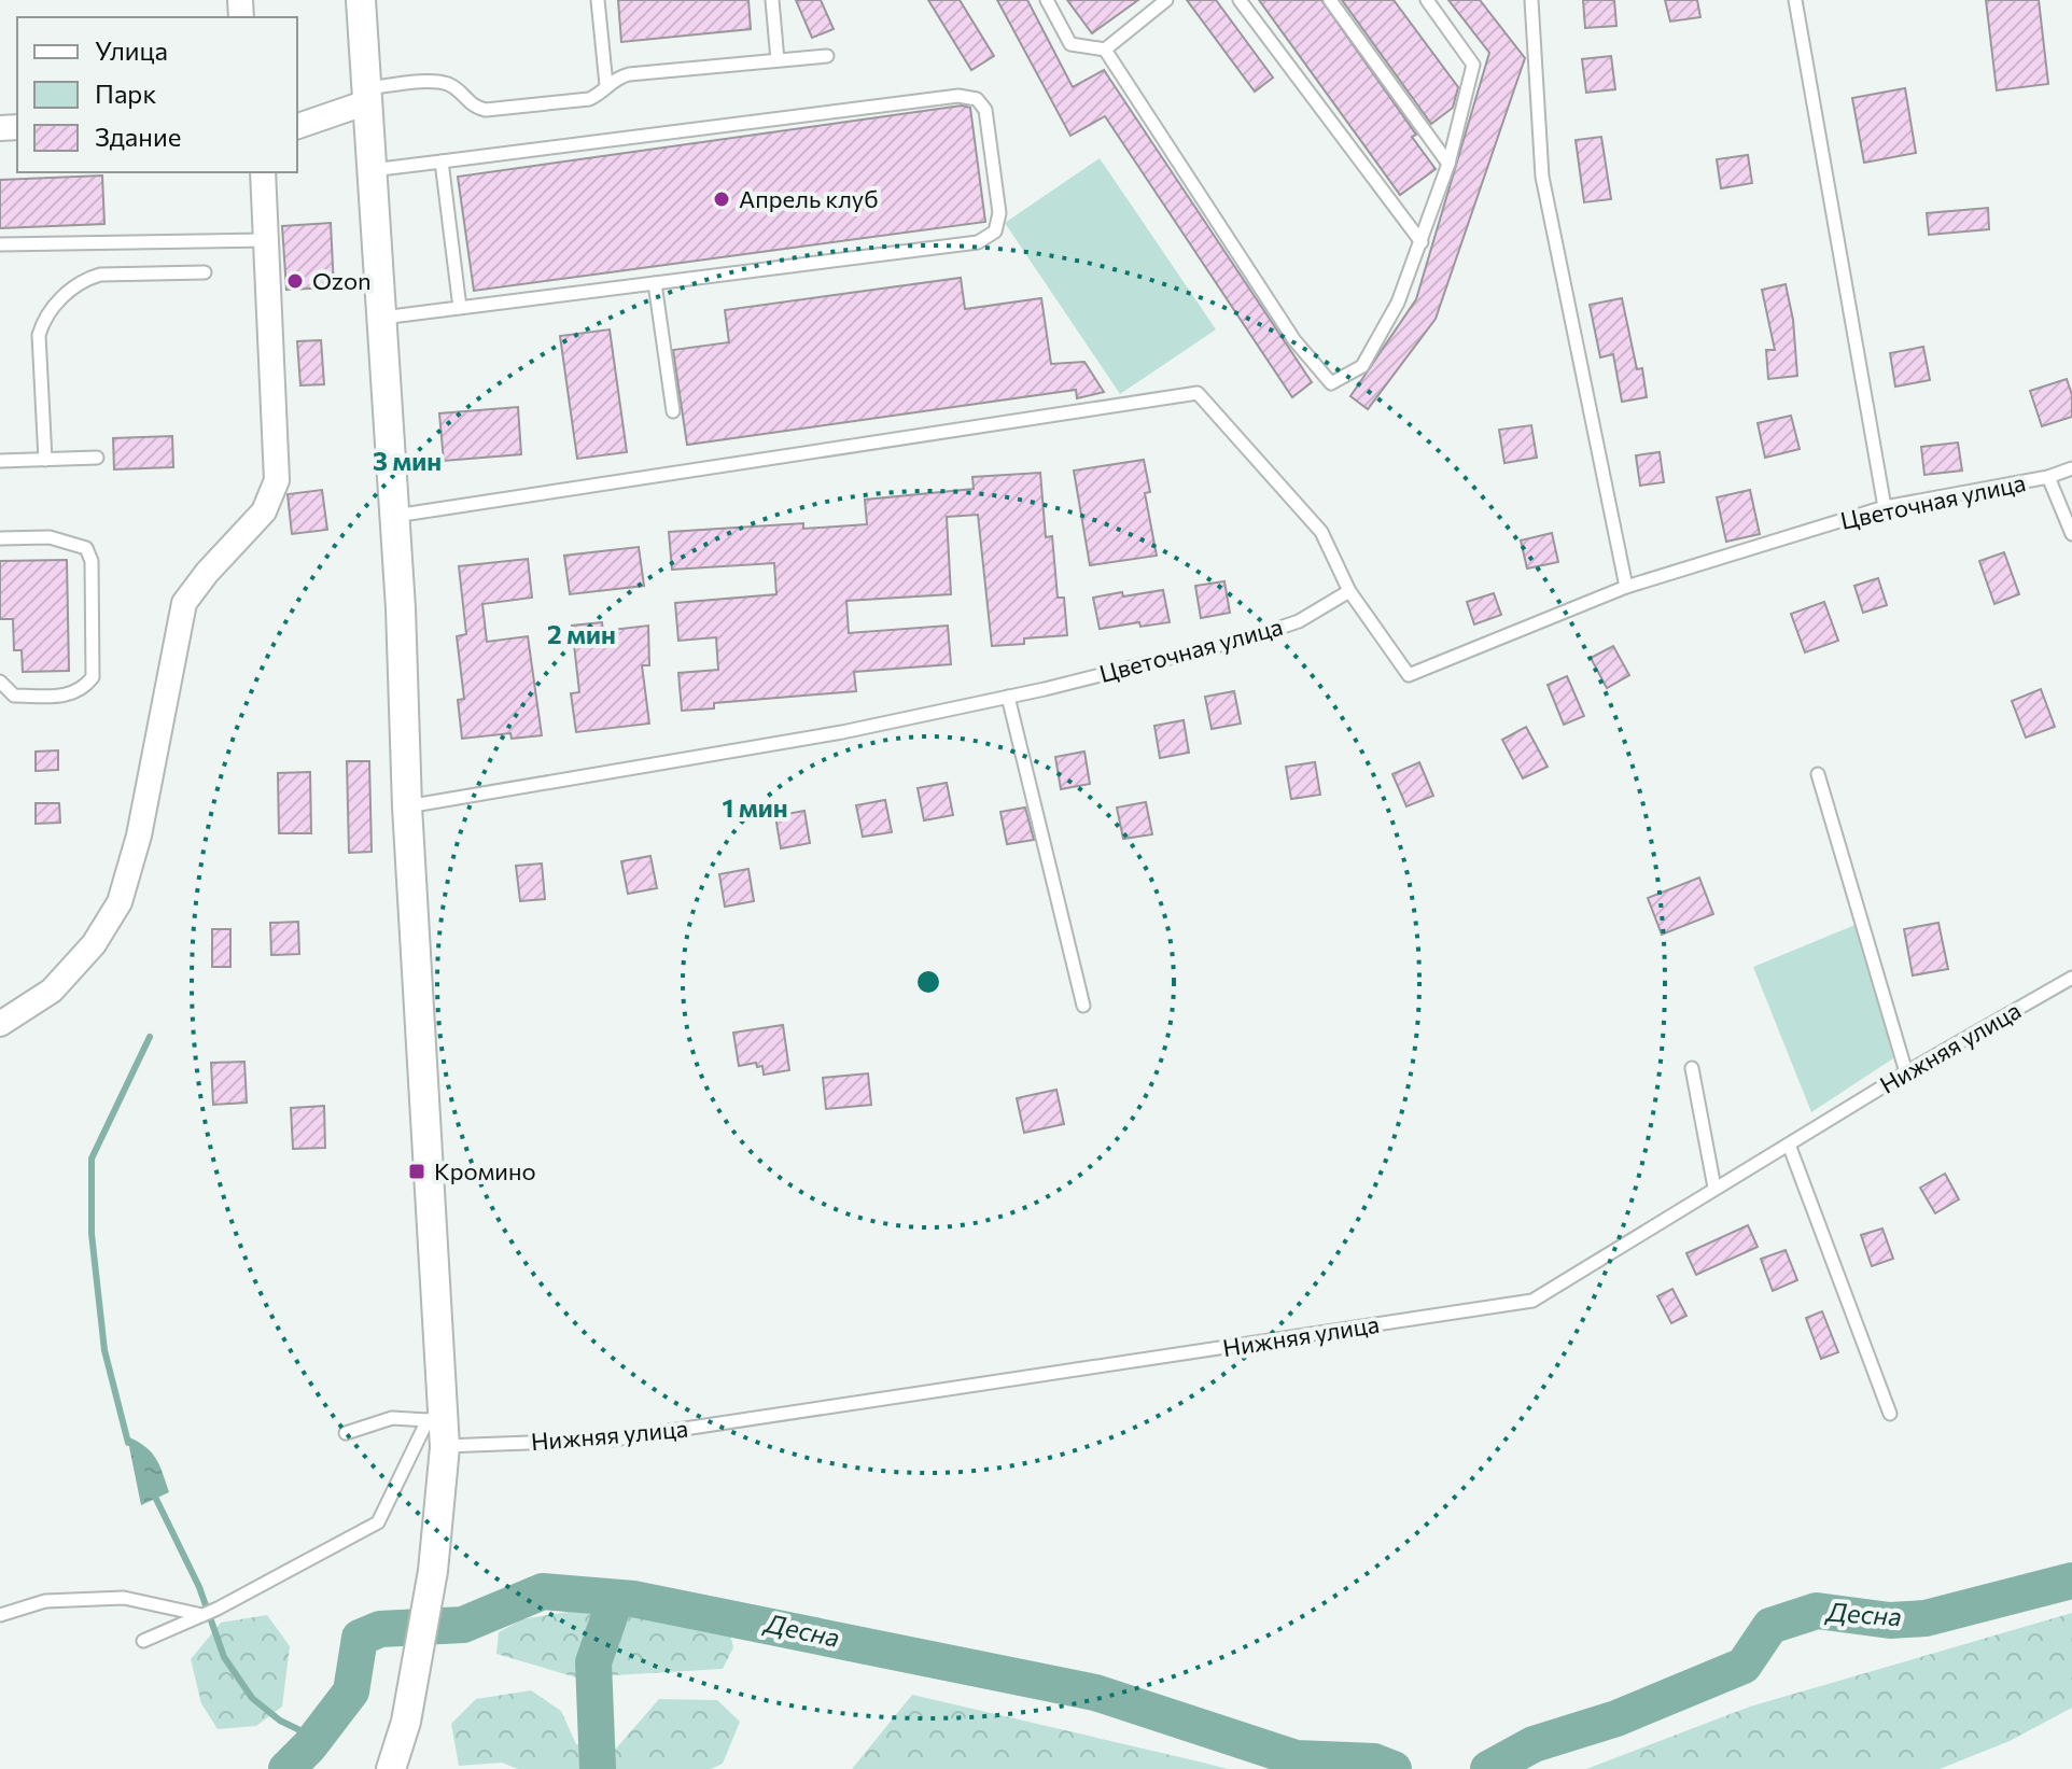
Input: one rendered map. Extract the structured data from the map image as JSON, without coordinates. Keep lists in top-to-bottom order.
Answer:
{
  "streets": {
    "lane": ["Цветочная улица", "Нижняя улица"]
  },
  "water": ["Десна"],
  "places": {
    "other": ["Апрель клуб", "Ozon"],
    "transit": ["Кромино"]
  },
  "legend": ["Улица", "Парк", "Здание"],
  "rings": ["3 мин", "2 мин", "1 мин"]
}
